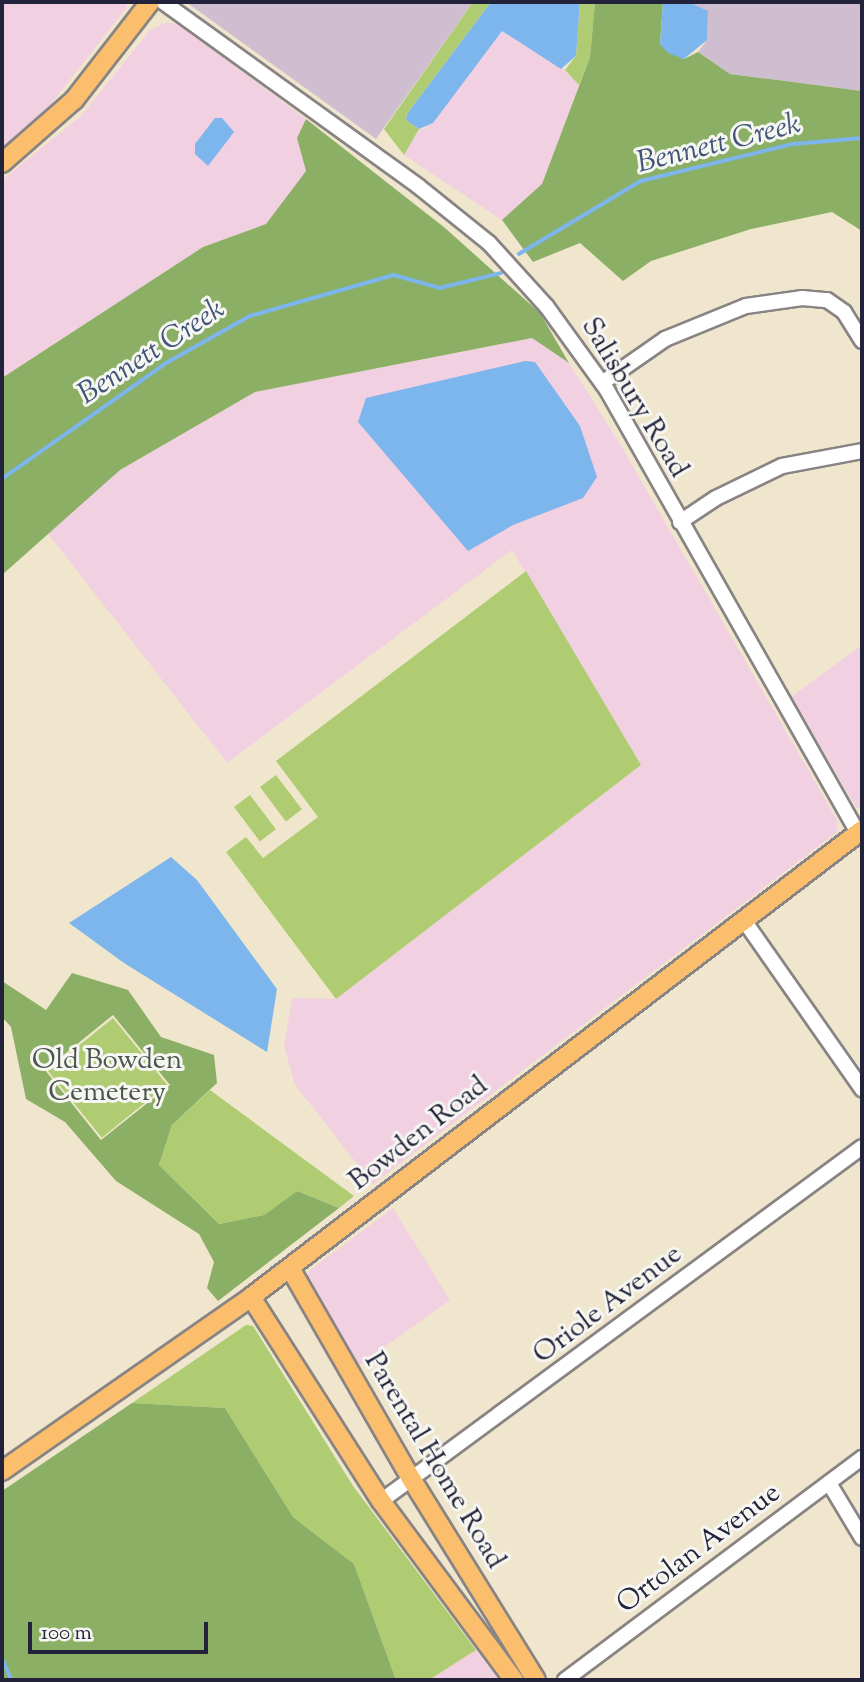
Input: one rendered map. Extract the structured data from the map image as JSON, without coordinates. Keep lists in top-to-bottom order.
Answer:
{
  "streets": {
    "main road": ["Bowden Road", "Parental Home Road"],
    "street": ["Salisbury Road", "Oriole Avenue", "Ortolan Avenue"]
  },
  "crossings": [
    ["Salisbury Road", "Bowden Road"],
    ["Bowden Road", "Parental Home Road"],
    ["Oriole Avenue", "Parental Home Road"]
  ],
  "water": ["Bennett Creek"],
  "parks": ["Old Bowden Cemetery"],
  "scale_bar": "100 m"
}
